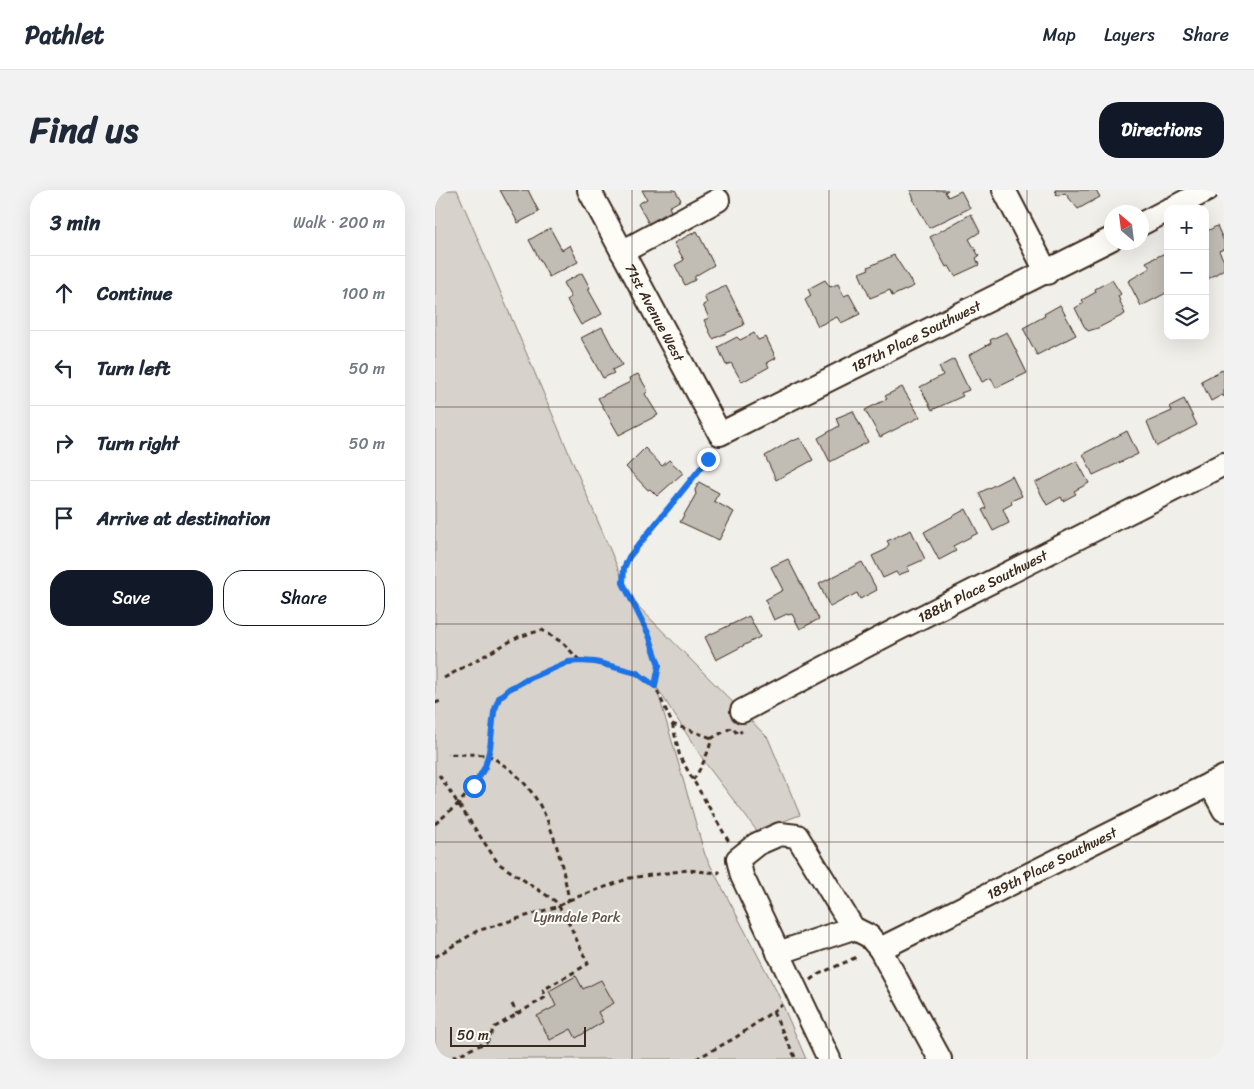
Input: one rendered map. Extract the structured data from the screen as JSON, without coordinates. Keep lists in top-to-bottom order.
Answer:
{
  "streets": {
    "street": [
      "71st Avenue West",
      "187th Place Southwest",
      "188th Place Southwest",
      "189th Place Southwest"
    ]
  },
  "crossings": [
    ["71st Avenue West", "187th Place Southwest"]
  ],
  "parks": ["Lynndale Park"],
  "scale_bar": "50 m",
  "north": "top left",
  "page": {
    "header": "Pathlet",
    "nav": ["Map", "Layers", "Share"],
    "title": "Find us",
    "buttons": [
      "Directions",
      ["Save", "Share"]
    ],
    "heading": ["3 min", "Walk · 200 m"],
    "map_buttons": ["+", "−"],
    "list": [
      ["Continue", "100 m"],
      ["Turn left", "50 m"],
      ["Turn right", "50 m"],
      "Arrive at destination"
    ],
    "scale": "50 m"
  }
}
